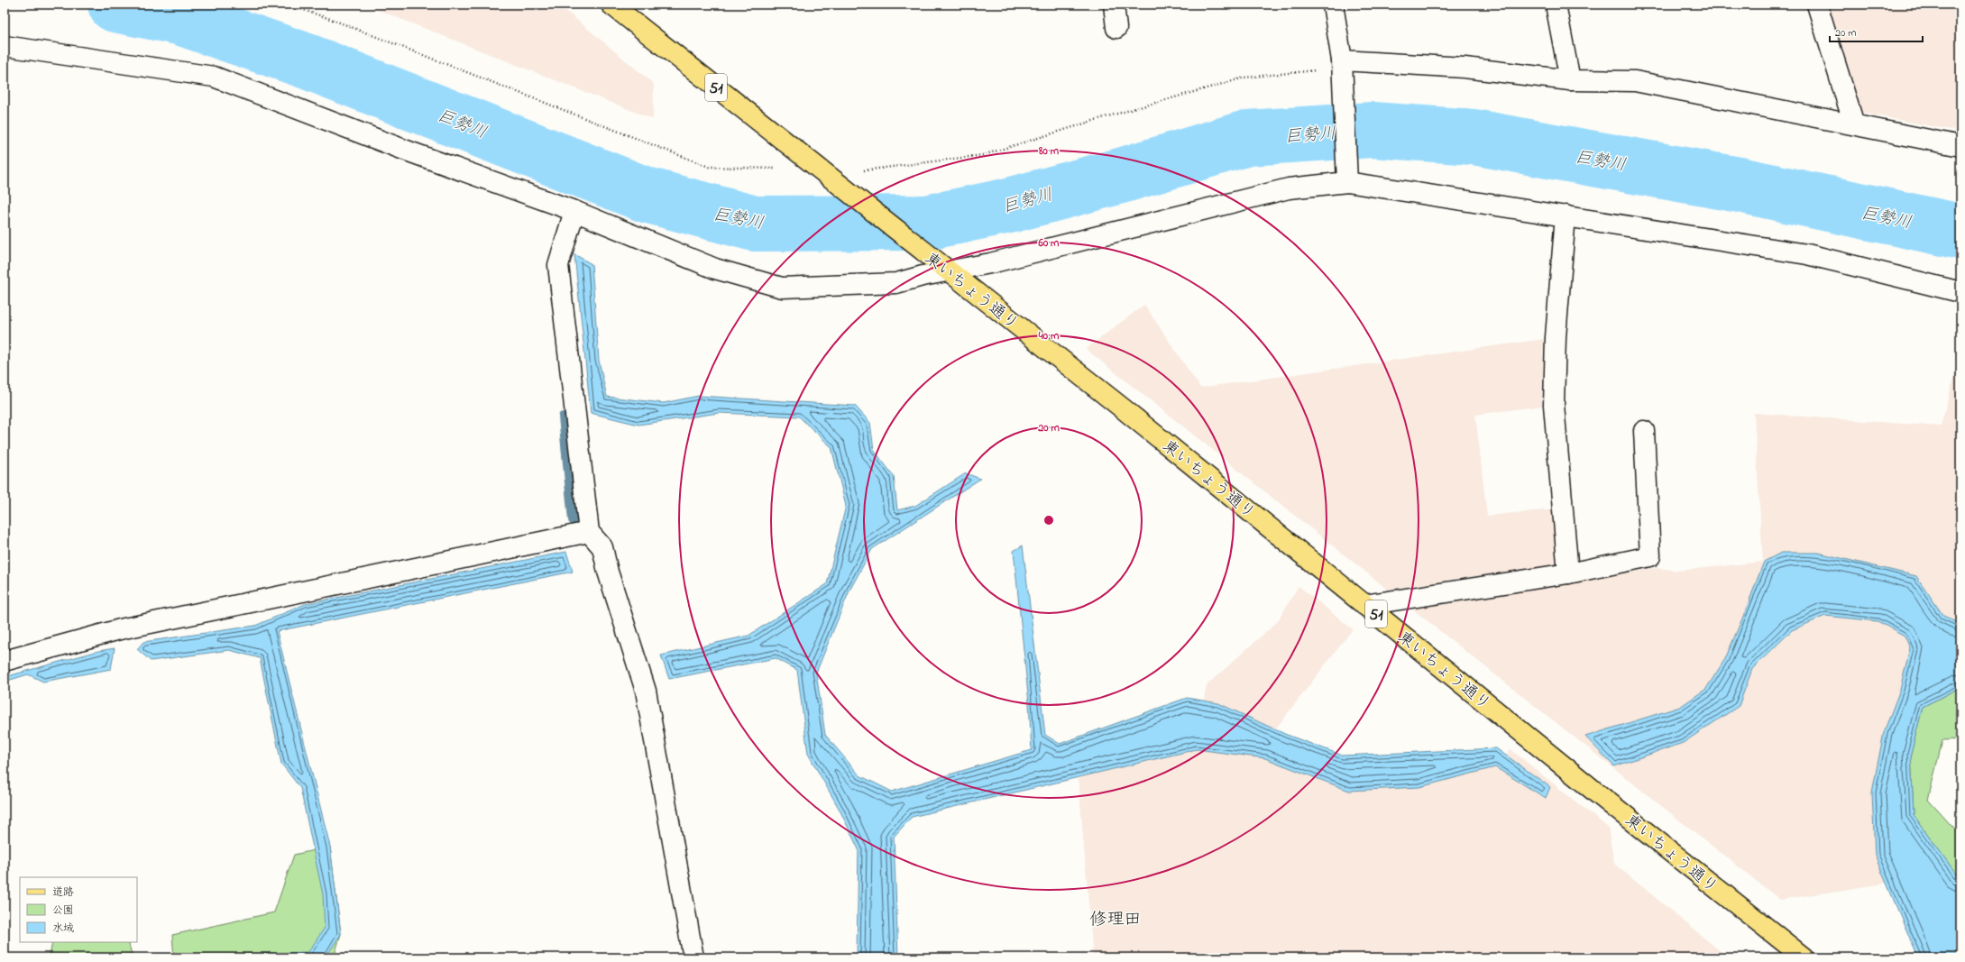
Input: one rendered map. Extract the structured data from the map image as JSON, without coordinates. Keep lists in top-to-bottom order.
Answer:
{
  "streets": {
    "main road": ["51", "東いちょう通り"]
  },
  "districts": ["修理田"],
  "water": ["巨勢川"],
  "legend": ["道路", "公園", "水域"],
  "scale_bar": "20 m",
  "rings": [
    "80 m",
    "60 m",
    "40 m",
    "20 m"
  ]
}
